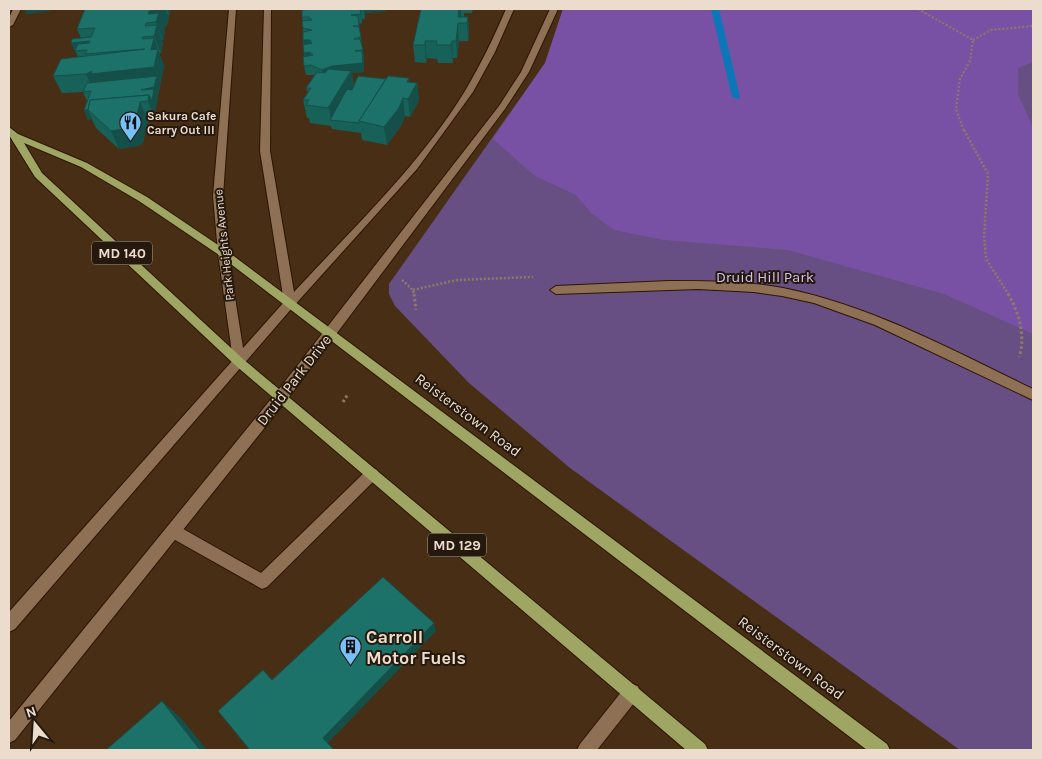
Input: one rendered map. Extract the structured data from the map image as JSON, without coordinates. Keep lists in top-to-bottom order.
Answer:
{
  "streets": {
    "main road": [
      "Park Heights Avenue",
      "MD 140",
      "Druid Park Drive",
      "Reisterstown Road",
      "MD 129"
    ]
  },
  "crossings": [
    ["Park Heights Avenue", "Reisterstown Road"],
    ["Druid Park Drive", "Reisterstown Road"]
  ],
  "parks": ["Druid Hill Park"],
  "places": {
    "restaurant": ["Sakura Cafe Carry Out III"],
    "building": ["Carroll Motor Fuels"]
  },
  "north": "top"
}
